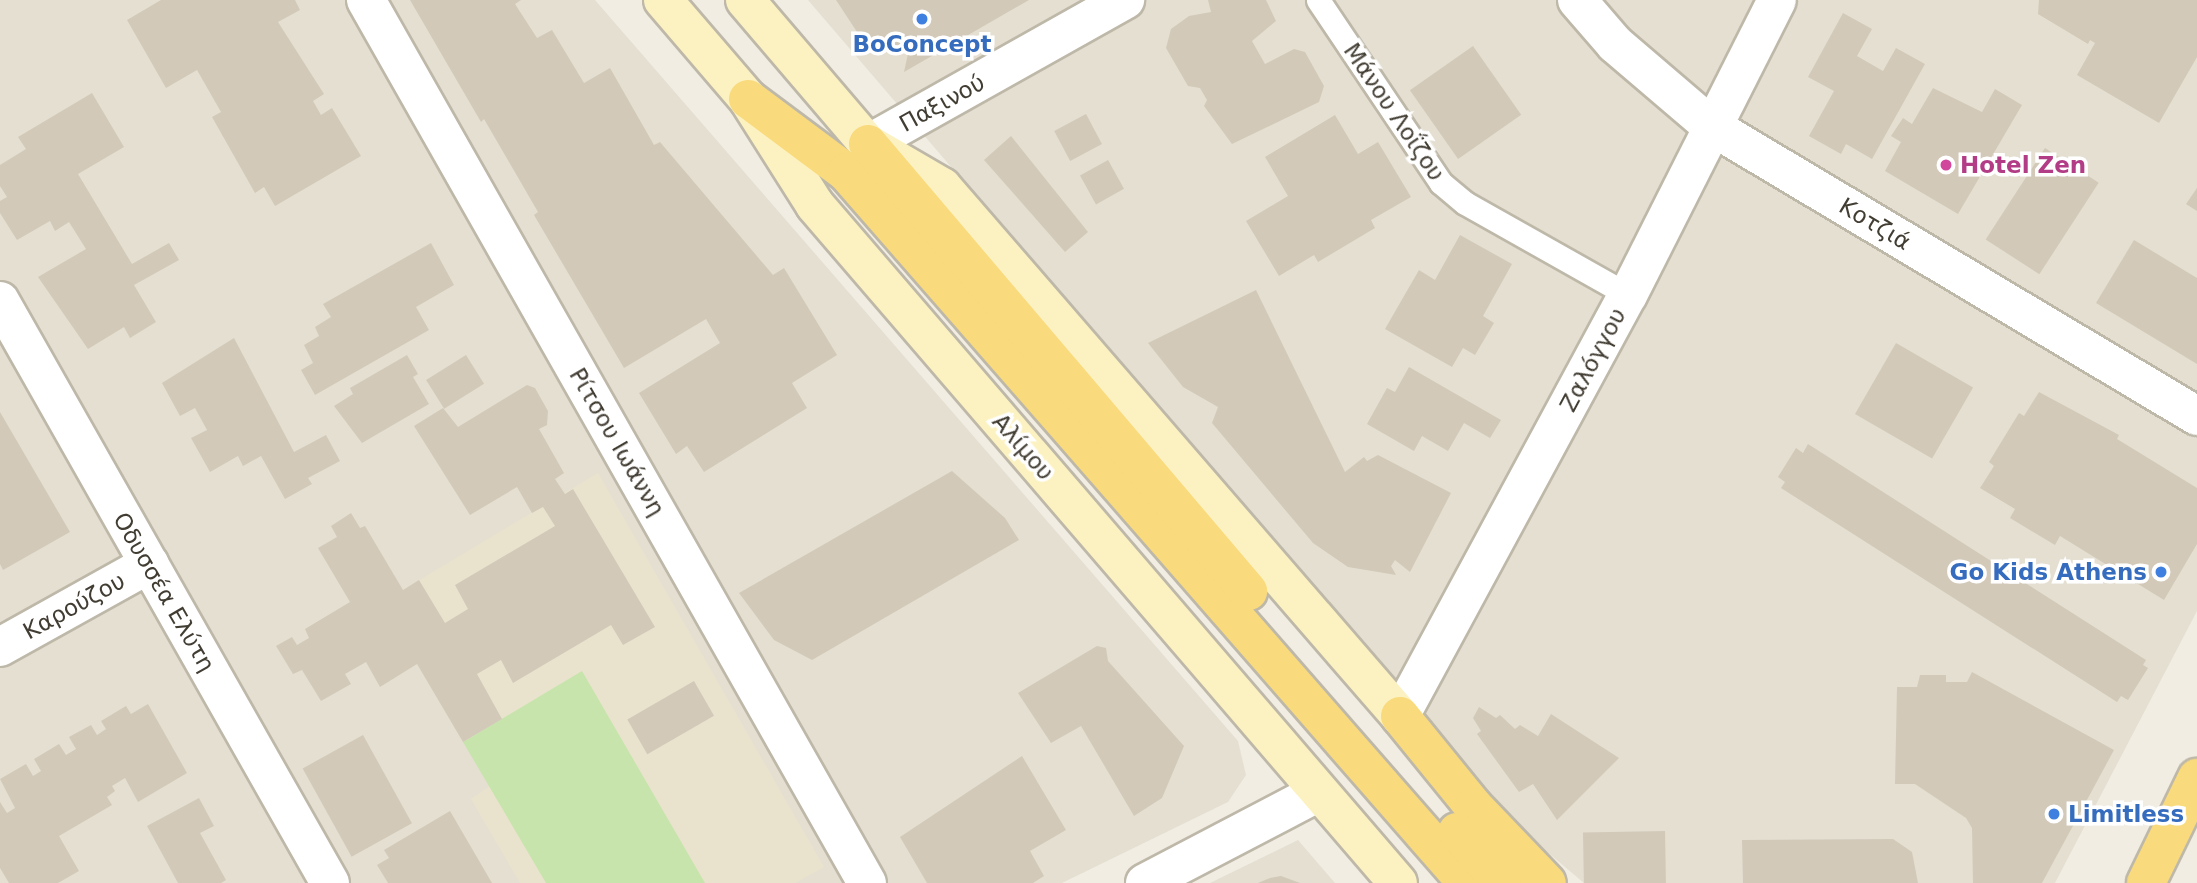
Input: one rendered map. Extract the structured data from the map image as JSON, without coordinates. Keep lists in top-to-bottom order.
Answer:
{
  "streets": {
    "main road": ["Αλίμου"],
    "street": [
      "Παξινού",
      "Κοτζιά",
      "Ζαλόγγου",
      "Ρίτσου Ιωάννη",
      "Οδυσσέα Ελύτη",
      "Καρούζου"
    ],
    "lane": ["Μάνου Λοΐζου"]
  },
  "crossings": [
    ["Μάνου Λοΐζου", "Ζαλόγγου"],
    ["Κοτζιά", "Ζαλόγγου"],
    ["Οδυσσέα Ελύτη", "Καρούζου"]
  ],
  "places": [
    "BoConcept",
    "Hotel Zen",
    "Go Kids Athens",
    "Limitless"
  ]
}
